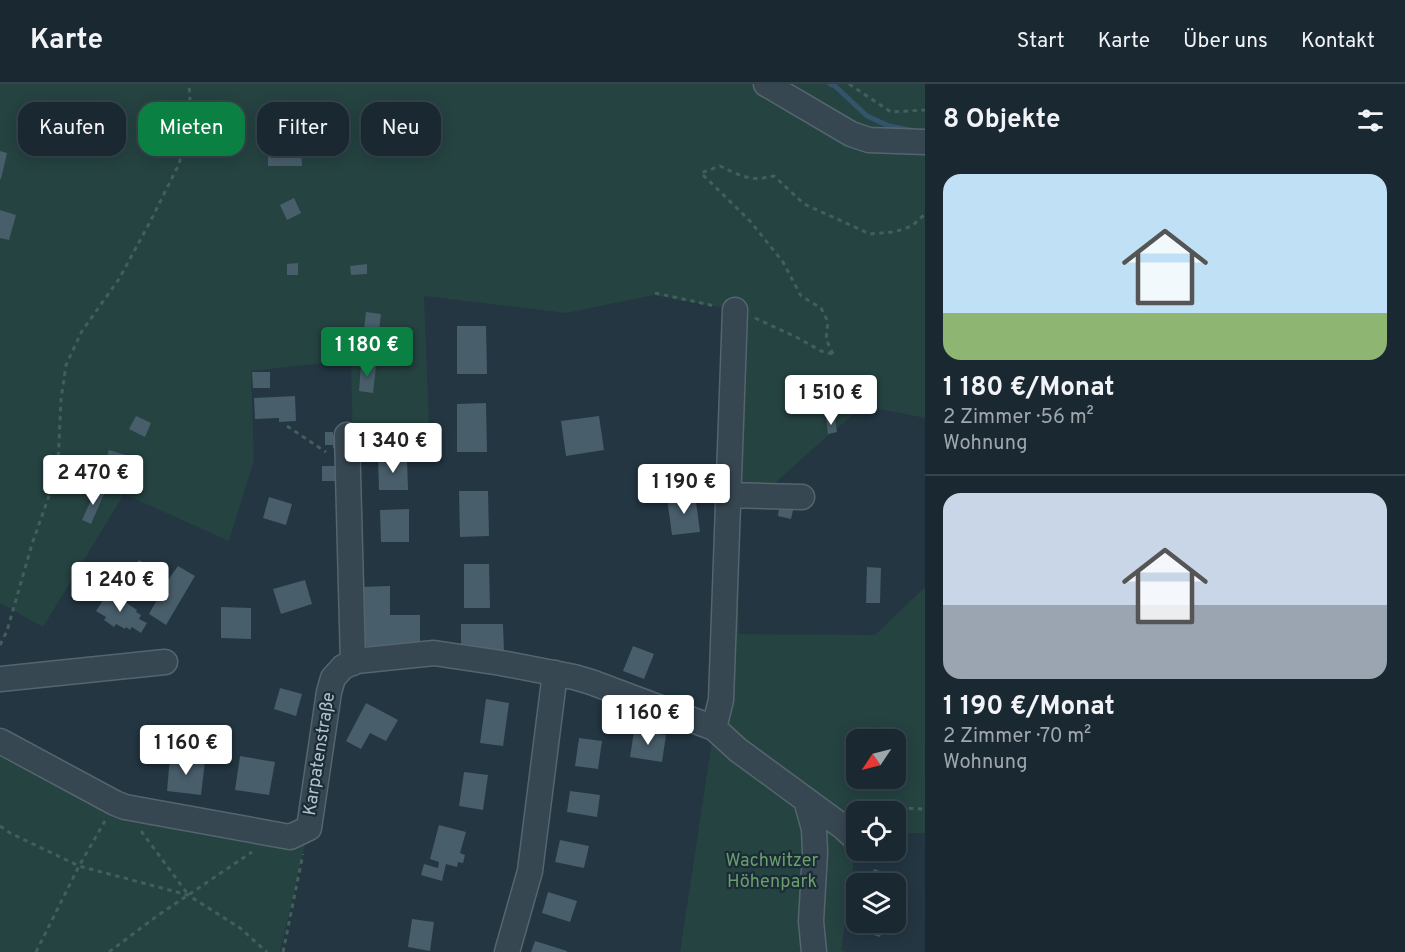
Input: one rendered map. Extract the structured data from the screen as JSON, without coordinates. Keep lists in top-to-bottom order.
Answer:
{
  "streets": {
    "street": ["Karpatenstraße"]
  },
  "parks": ["Wachwitzer Höhenpark"],
  "north": "bottom left",
  "page": {
    "header": "Karte",
    "nav": [
      "Start",
      "Karte",
      "Über uns",
      "Kontakt"
    ],
    "heading": "8 Objekte",
    "chip": [
      "Kaufen",
      "Mieten",
      "Filter",
      "Neu"
    ],
    "list": [
      {
        "name": "1 180 €/Monat",
        "note": "2 Zimmer · 56 m² · Wohnung"
      },
      {
        "name": "1 190 €/Monat",
        "note": "2 Zimmer · 70 m² · Wohnung"
      }
    ],
    "price": [
      "1 180 €",
      "1 510 €",
      "1 340 €",
      "2 470 €",
      "1 190 €",
      "1 240 €",
      "1 160 €",
      "1 160 €"
    ]
  }
}
